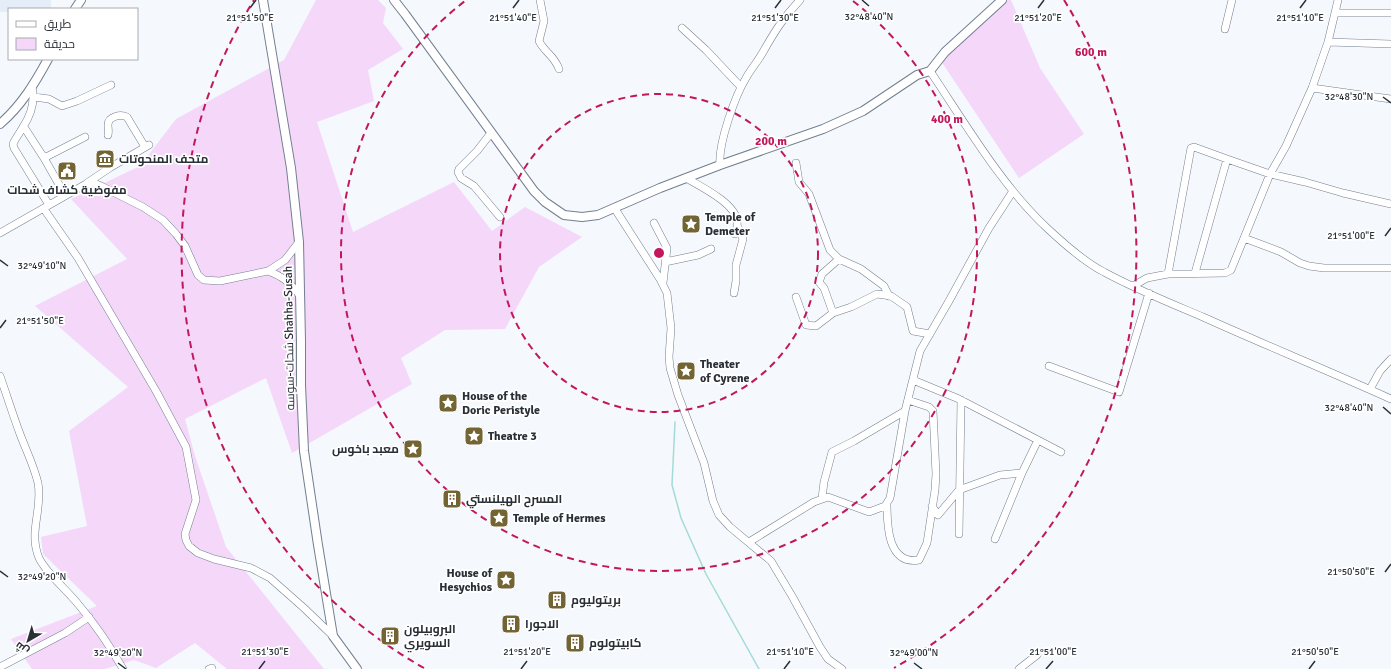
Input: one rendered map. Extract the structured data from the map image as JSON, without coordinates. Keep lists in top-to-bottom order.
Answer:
{
  "streets": {
    "main road": ["شحات-سوسه Shahha-Susah"]
  },
  "places": {
    "museum": ["متحف المنحوتات"],
    "public building": ["مفوضية كشاف شحات"],
    "place": [
      "Temple of Demeter",
      "Theater of Cyrene",
      "House of the Doric Peristyle",
      "Theatre 3",
      "معبد باخوس",
      "Temple of Hermes",
      "House of Hesychios"
    ],
    "building": [
      "المسرح الهيلنستي",
      "بريتوليوم",
      "الاجورا",
      "البروبيلون السويري",
      "كابيتولوم"
    ]
  },
  "legend": ["طريق", "حديقة"],
  "north": "bottom left",
  "coordinates": [
    "32°48'40\"N",
    "21°51'50\"E",
    "21°51'40\"E",
    "21°51'30\"E",
    "21°51'20\"E",
    "21°51'10\"E",
    "32°48'30\"N",
    "21°51'00\"E",
    "32°49'10\"N",
    "21°50'50\"E",
    "32°49'20\"N",
    "32°49'00\"N"
  ],
  "rings": ["600 m", "400 m", "200 m"]
}
